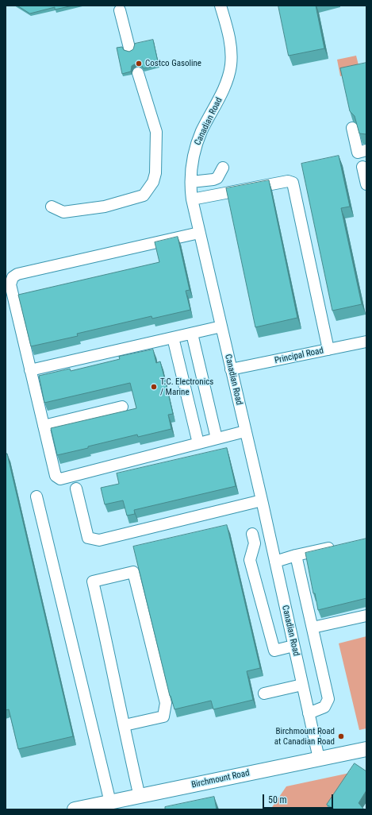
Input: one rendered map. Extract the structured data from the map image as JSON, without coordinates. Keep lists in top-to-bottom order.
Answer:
{
  "streets": {
    "main road": ["Birchmount Road"],
    "street": ["Canadian Road", "Principal Road"]
  },
  "crossings": [
    ["Canadian Road", "Principal Road"],
    ["Canadian Road", "Birchmount Road"]
  ],
  "places": ["Costco Gasoline", "T.C. Electronics / Marine", "Birchmount Road at Canadian Road"],
  "scale_bar": "50 m"
}
